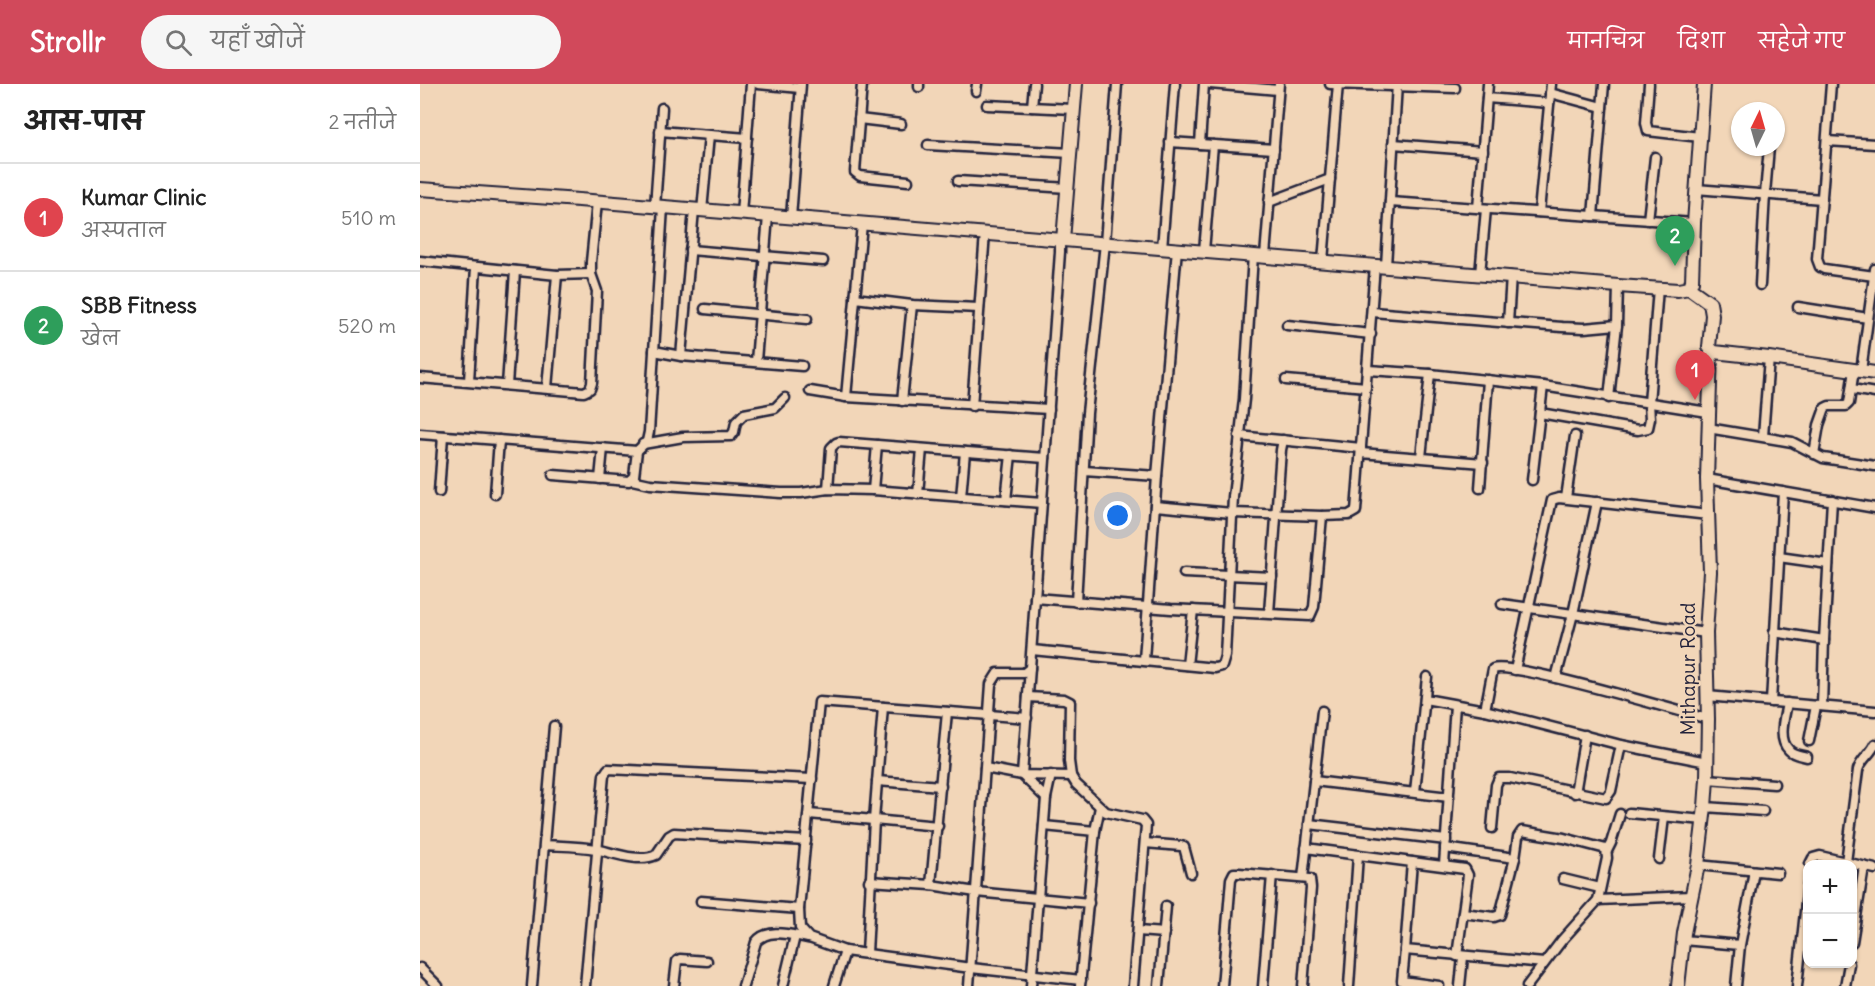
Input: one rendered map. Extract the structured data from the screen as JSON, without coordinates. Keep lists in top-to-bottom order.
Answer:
{
  "streets": {
    "street": ["Mithapur Road"]
  },
  "north": "top",
  "page": {
    "header": "Strollr",
    "search": "यहाँ खोजें",
    "nav": ["मानचित्र", "दिशा", "सहेजे गए"],
    "heading": ["आस-पास", "2 नतीजे"],
    "list": [
      {
        "mark": "1",
        "name": "Kumar Clinic",
        "note": "अस्पताल",
        "value": "510 m"
      },
      {
        "mark": "2",
        "name": "SBB Fitness",
        "note": "खेल",
        "value": "520 m"
      }
    ],
    "pins": ["2", "1"],
    "map_buttons": ["+", "−"]
  }
}
